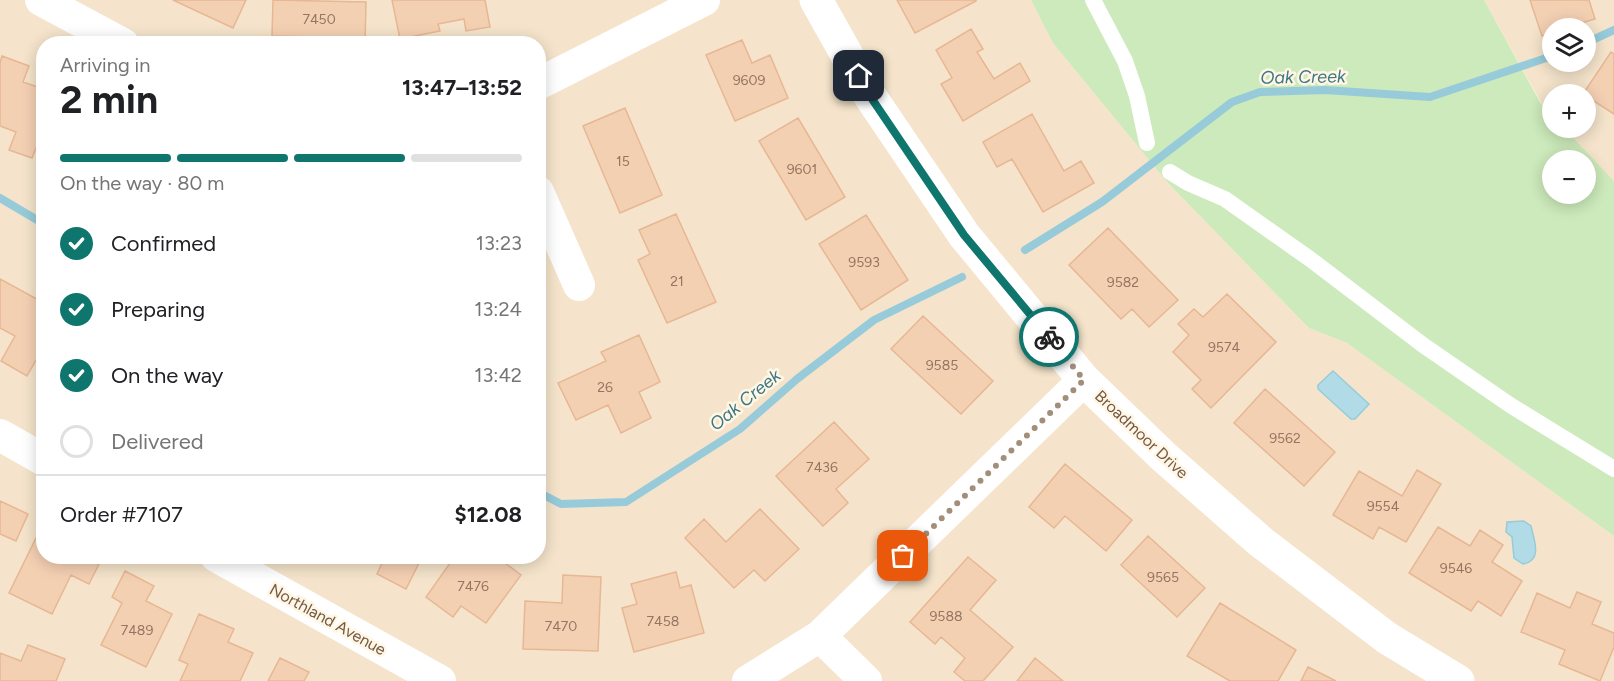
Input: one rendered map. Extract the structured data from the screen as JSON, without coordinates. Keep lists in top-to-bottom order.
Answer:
{
  "streets": {
    "street": ["Broadmoor Drive", "Northland Avenue"]
  },
  "water": ["Oak Creek"],
  "house_numbers": [
    "7450",
    "9609",
    "15",
    "9601",
    "9593",
    "21",
    "9582",
    "9574",
    "9585",
    "26",
    "9562",
    "7436",
    "9554",
    "9546",
    "9565",
    "7476",
    "9588",
    "7458",
    "7470",
    "7489"
  ],
  "page": {
    "map_buttons": ["+", "−"],
    "heading": ["2 min", "Arriving in", "13:47–13:52"],
    "panel": ["Order #7107", "$12.08"],
    "bar": "On the way · 80 m",
    "list": [
      ["Confirmed", "13:23"],
      ["Preparing", "13:24"],
      ["On the way", "13:42"],
      "Delivered"
    ]
  }
}
